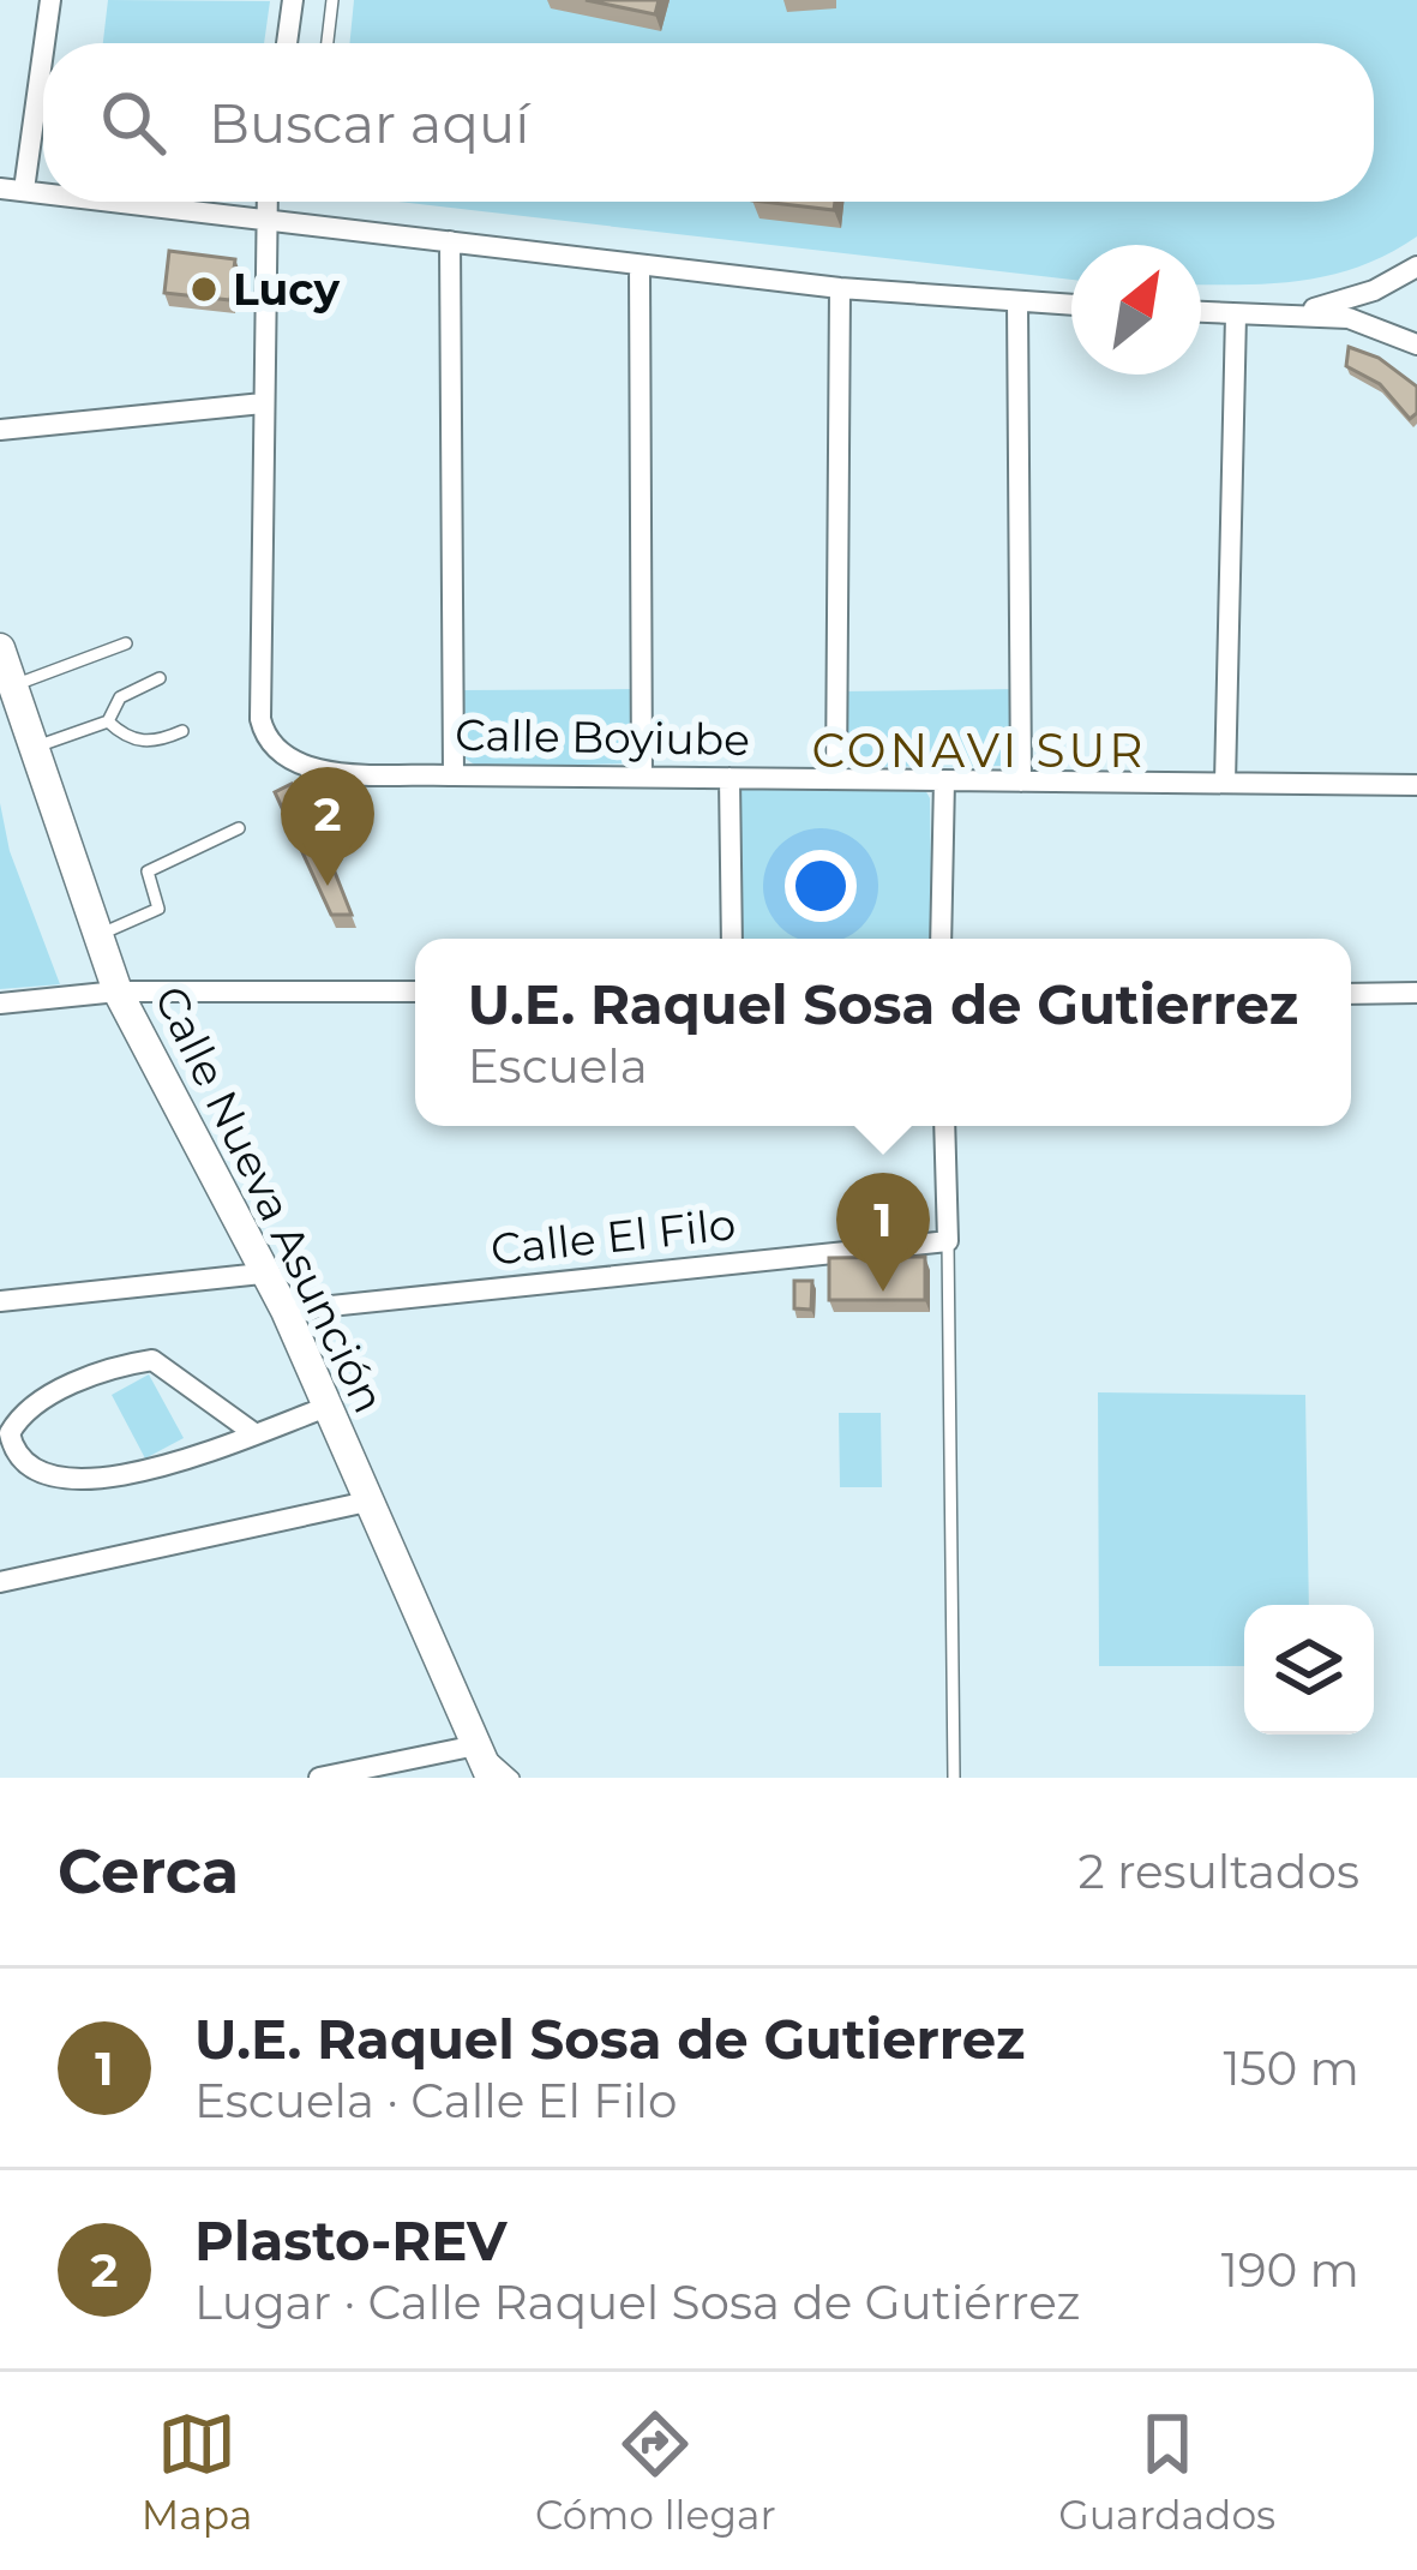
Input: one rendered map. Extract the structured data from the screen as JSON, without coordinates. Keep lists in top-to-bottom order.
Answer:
{
  "streets": {
    "street": ["Calle Boyiube", "Calle Nueva Asunción", "Calle El Filo"]
  },
  "crossings": [
    ["Calle Nueva Asunción", "Calle El Filo"]
  ],
  "districts": ["CONAVI SUR"],
  "places": ["Lucy"],
  "north": "top right",
  "page": {
    "search": "Buscar aquí",
    "pins": ["2", "1"],
    "popup": ["U.E. Raquel Sosa de Gutierrez", "Escuela"],
    "heading": ["Cerca", "2 resultados"],
    "list": [
      {
        "mark": "1",
        "name": "U.E. Raquel Sosa de Gutierrez",
        "note": "Escuela · Calle El Filo",
        "value": "150 m"
      },
      {
        "mark": "2",
        "name": "Plasto-REV",
        "note": "Lugar · Calle Raquel Sosa de Gutiérrez",
        "value": "190 m"
      }
    ],
    "nav": ["Mapa", "Cómo llegar", "Guardados"]
  }
}
